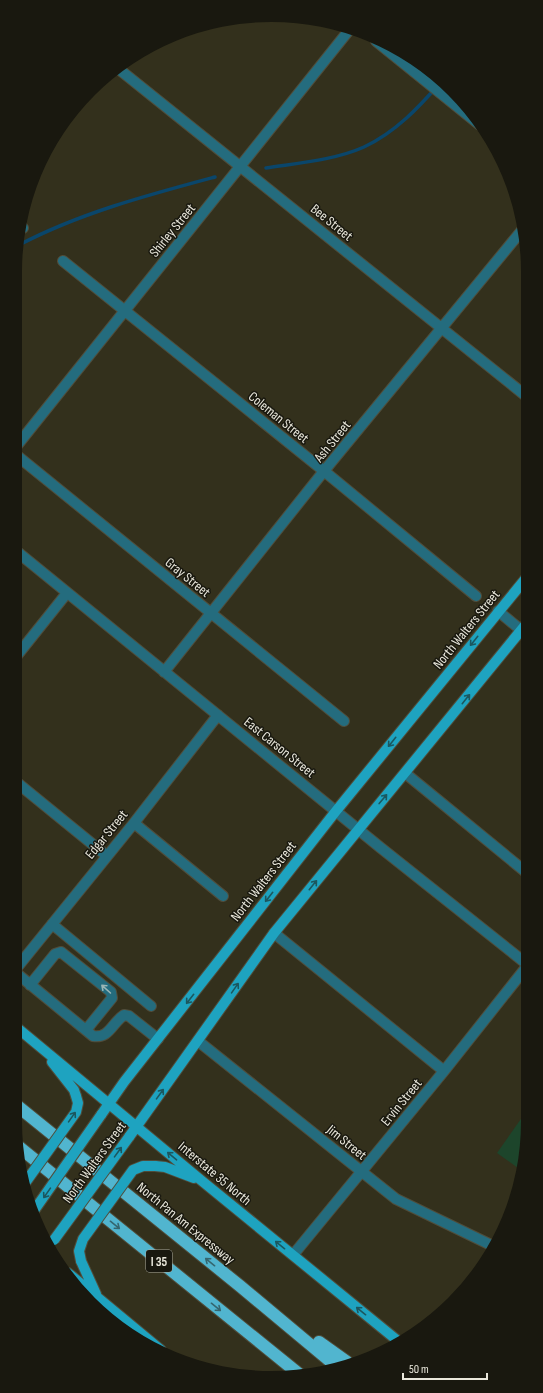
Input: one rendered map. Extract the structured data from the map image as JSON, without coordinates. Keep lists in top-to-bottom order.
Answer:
{
  "streets": {
    "highway": ["North Pan Am Expressway", "I 35"],
    "main road": ["North Walters Street", "Interstate 35 North"],
    "street": [
      "Bee Street",
      "Shirley Street",
      "Coleman Street",
      "Ash Street",
      "Gray Street",
      "East Carson Street",
      "Edgar Street",
      "Ervin Street",
      "Jim Street"
    ]
  },
  "crossings": [
    ["Bee Street", "Shirley Street"],
    ["Bee Street", "Ash Street"],
    ["Shirley Street", "Coleman Street"],
    ["Coleman Street", "Ash Street"],
    ["Ash Street", "Gray Street"],
    ["Ash Street", "East Carson Street"],
    ["North Walters Street", "East Carson Street"],
    ["North Walters Street", "Jim Street"],
    ["North Walters Street", "Interstate 35 North"],
    ["East Carson Street", "Edgar Street"],
    ["Ervin Street", "Jim Street"],
    ["Ervin Street", "Interstate 35 North"]
  ],
  "one_way": ["Interstate 35 North"],
  "scale_bar": "50 m"
}
